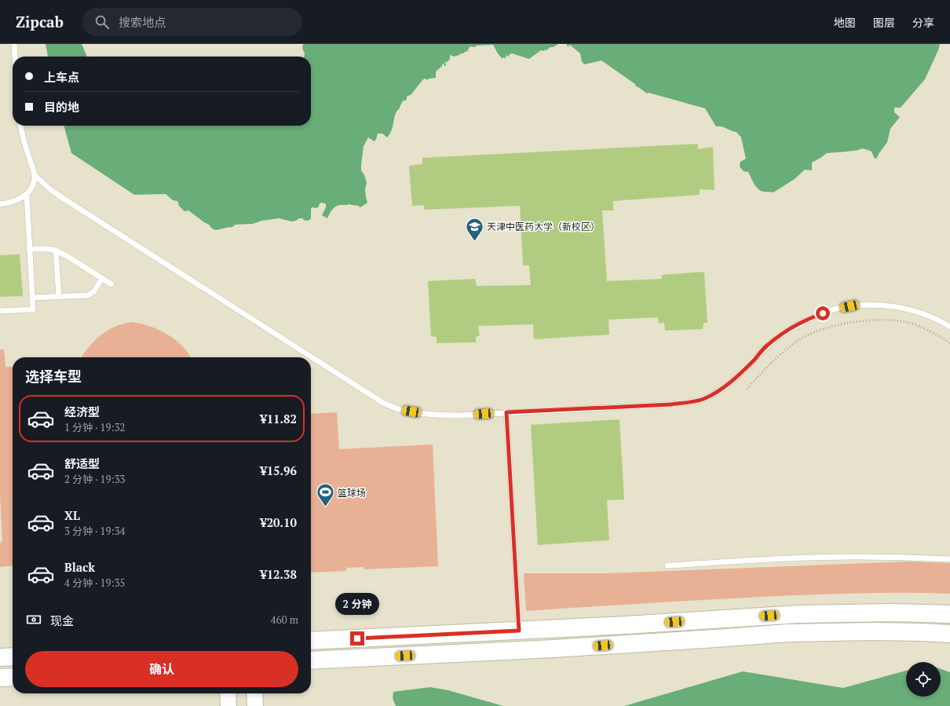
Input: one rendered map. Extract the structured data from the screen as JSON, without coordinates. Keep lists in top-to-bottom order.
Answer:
{
  "places": {
    "school or university": ["天津中医药大学（新校区）"],
    "sports": ["篮球场"]
  },
  "page": {
    "header": "Zipcab",
    "search": "搜索地点",
    "nav": ["地图", "图层", "分享"],
    "banner": ["上车点", "目的地"],
    "heading": "选择车型",
    "list": [
      {
        "name": "经济型",
        "note": "1 分钟 · 19:32",
        "value": "¥11.82"
      },
      {
        "name": "舒适型",
        "note": "2 分钟 · 19:33",
        "value": "¥15.96"
      },
      {
        "name": "XL",
        "note": "3 分钟 · 19:34",
        "value": "¥20.10"
      },
      {
        "name": "Black",
        "note": "4 分钟 · 19:35",
        "value": "¥12.38"
      }
    ],
    "bubble": "2 分钟",
    "pay": ["现金", "460 m"],
    "buttons": "确认"
  }
}
